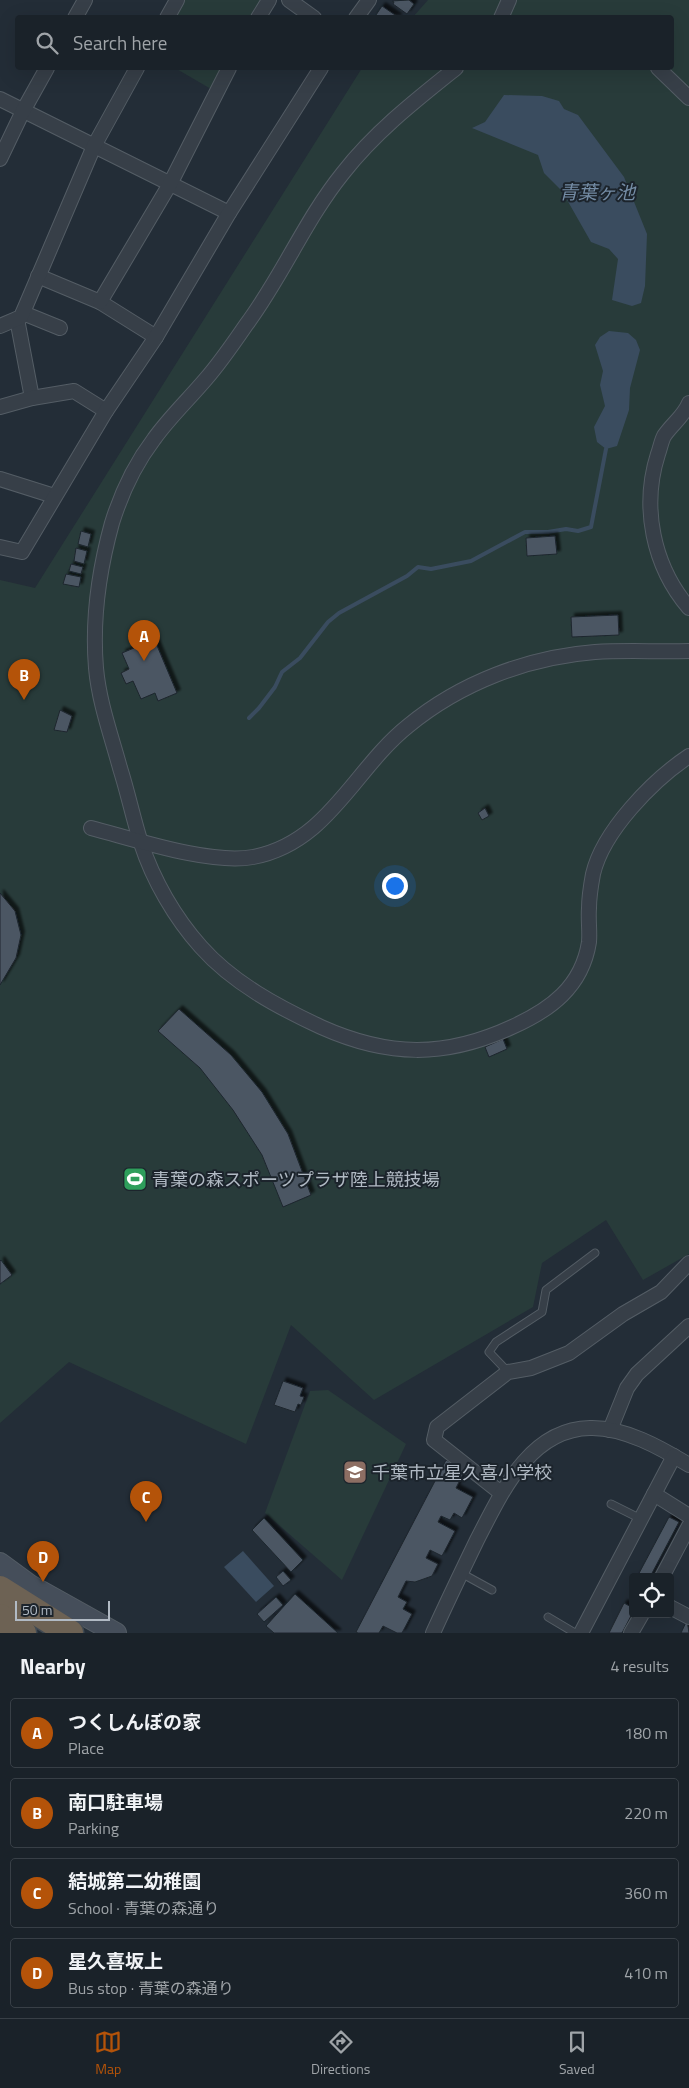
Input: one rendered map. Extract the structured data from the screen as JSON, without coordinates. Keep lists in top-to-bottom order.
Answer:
{
  "water": ["青葉ヶ池"],
  "places": {
    "sports": ["青葉の森スポーツプラザ陸上競技場"],
    "school or university": ["千葉市立星久喜小学校"]
  },
  "scale_bar": "50 m",
  "page": {
    "search": "Search here",
    "pins": [
      "A",
      "B",
      "C",
      "D"
    ],
    "scale": "50 m",
    "heading": ["Nearby", "4 results"],
    "list": [
      {
        "mark": "A",
        "name": "つくしんぼの家",
        "note": "Place",
        "value": "180 m"
      },
      {
        "mark": "B",
        "name": "南口駐車場",
        "note": "Parking",
        "value": "220 m"
      },
      {
        "mark": "C",
        "name": "結城第二幼稚園",
        "note": "School · 青葉の森通り",
        "value": "360 m"
      },
      {
        "mark": "D",
        "name": "星久喜坂上",
        "note": "Bus stop · 青葉の森通り",
        "value": "410 m"
      }
    ],
    "nav": ["Map", "Directions", "Saved"]
  }
}
